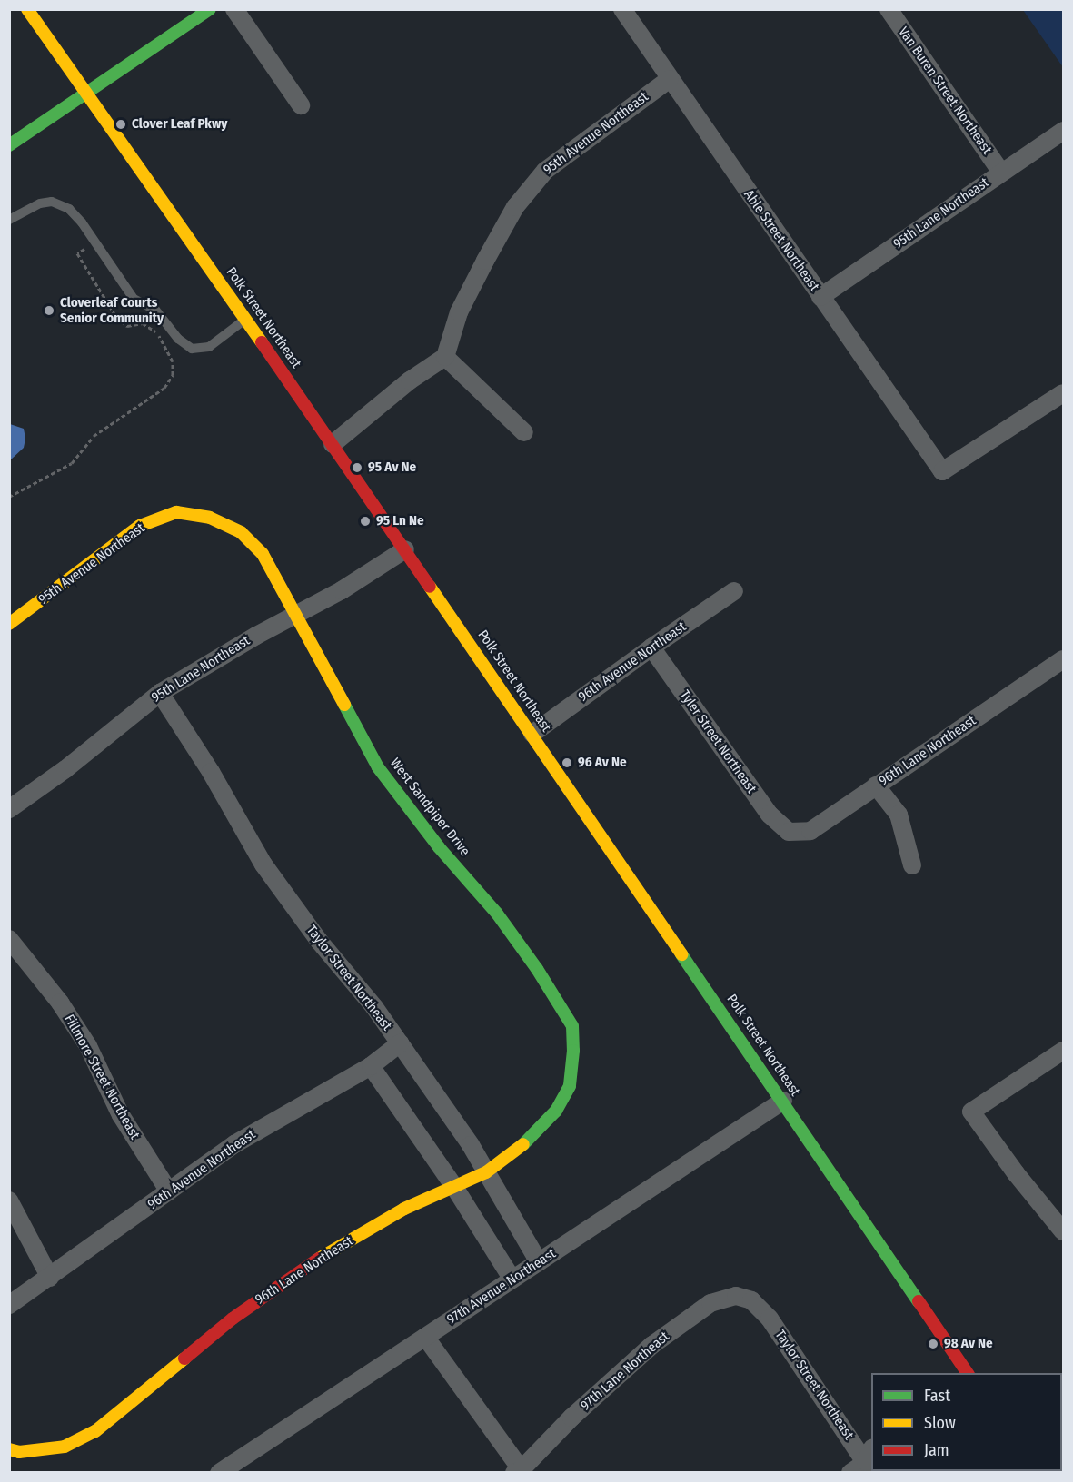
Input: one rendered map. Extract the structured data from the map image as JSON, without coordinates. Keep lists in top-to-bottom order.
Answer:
{
  "streets": {
    "street": [
      "Van Buren Street Northeast",
      "95th Avenue Northeast",
      "95th Lane Northeast",
      "Able Street Northeast",
      "Polk Street Northeast",
      "96th Avenue Northeast",
      "Tyler Street Northeast",
      "96th Lane Northeast",
      "West Sandpiper Drive",
      "Taylor Street Northeast",
      "Fillmore Street Northeast",
      "97th Avenue Northeast",
      "97th Lane Northeast"
    ]
  },
  "crossings": [
    ["Van Buren Street Northeast", "95th Lane Northeast"],
    ["95th Avenue Northeast", "Able Street Northeast"],
    ["95th Avenue Northeast", "West Sandpiper Drive"],
    ["95th Lane Northeast", "Able Street Northeast"],
    ["95th Lane Northeast", "Polk Street Northeast"],
    ["95th Lane Northeast", "West Sandpiper Drive"],
    ["95th Lane Northeast", "Taylor Street Northeast"],
    ["Polk Street Northeast", "96th Avenue Northeast"],
    ["Polk Street Northeast", "97th Avenue Northeast"],
    ["96th Avenue Northeast", "Tyler Street Northeast"],
    ["96th Avenue Northeast", "Taylor Street Northeast"],
    ["96th Avenue Northeast", "Fillmore Street Northeast"],
    ["Tyler Street Northeast", "96th Lane Northeast"],
    ["96th Lane Northeast", "West Sandpiper Drive"],
    ["96th Lane Northeast", "Taylor Street Northeast"],
    ["Taylor Street Northeast", "97th Avenue Northeast"],
    ["Taylor Street Northeast", "97th Lane Northeast"]
  ],
  "places": [
    "Clover Leaf Pkwy",
    "Cloverleaf Courts Senior Community",
    "95 Av Ne",
    "95 Ln Ne",
    "96 Av Ne",
    "98 Av Ne"
  ],
  "legend": ["Fast", "Slow", "Jam"]
}
